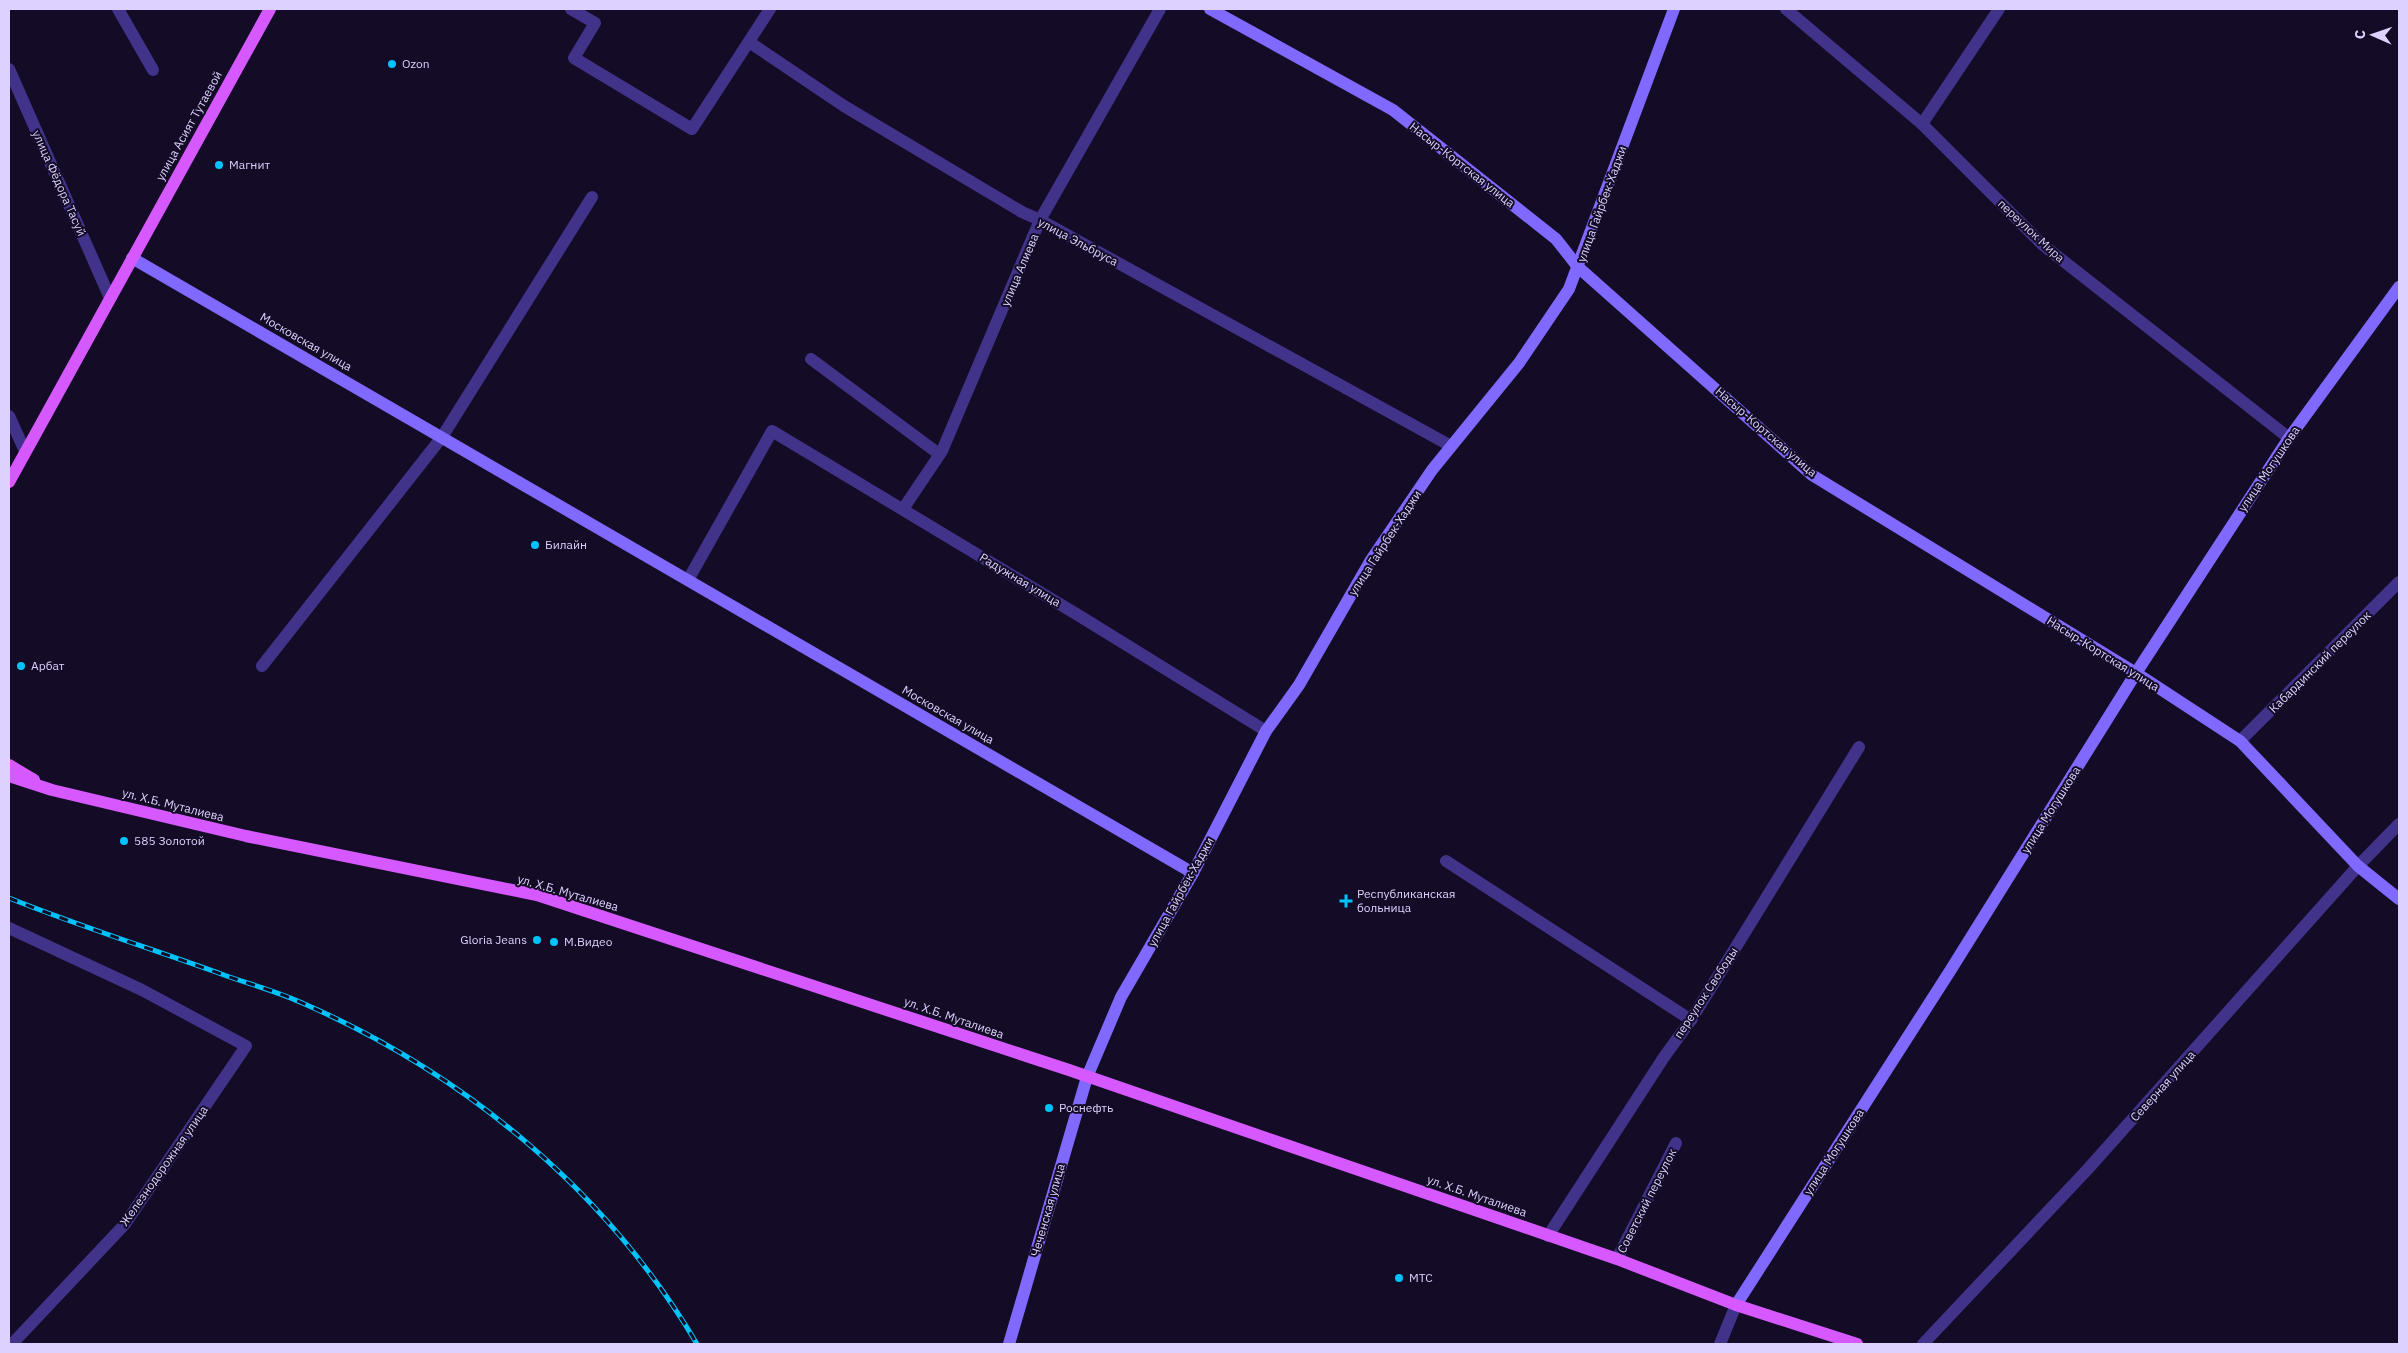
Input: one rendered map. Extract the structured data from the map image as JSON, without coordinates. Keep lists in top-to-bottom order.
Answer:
{
  "streets": {
    "main road": ["улица Асият Тутаевой", "ул. Х.Б. Муталиева"],
    "street": [
      "Насыр-Кортская улица",
      "улица Фёдора Тасуй",
      "улица Гайрбек-Хаджи",
      "переулок Мира",
      "улица Эльбруса",
      "улица Алиева",
      "Московская улица",
      "улица Могушкова",
      "Радужная улица",
      "Кабардинский переулок",
      "переулок Свободы",
      "Северная улица",
      "Железнодорожная улица",
      "Советский переулок",
      "Чеченская улица"
    ]
  },
  "crossings": [
    ["улица Асият Тутаевой", "Московская улица"],
    ["Насыр-Кортская улица", "улица Гайрбек-Хаджи"],
    ["Насыр-Кортская улица", "улица Могушкова"],
    ["Насыр-Кортская улица", "Кабардинский переулок"],
    ["Насыр-Кортская улица", "Северная улица"],
    ["улица Гайрбек-Хаджи", "улица Эльбруса"],
    ["улица Гайрбек-Хаджи", "Московская улица"],
    ["улица Гайрбек-Хаджи", "Радужная улица"],
    ["улица Гайрбек-Хаджи", "ул. Х.Б. Муталиева"],
    ["улица Гайрбек-Хаджи", "Чеченская улица"],
    ["переулок Мира", "улица Могушкова"],
    ["улица Эльбруса", "улица Алиева"],
    ["улица Алиева", "Радужная улица"],
    ["Московская улица", "Радужная улица"],
    ["улица Могушкова", "ул. Х.Б. Муталиева"],
    ["ул. Х.Б. Муталиева", "переулок Свободы"],
    ["ул. Х.Б. Муталиева", "Советский переулок"],
    ["ул. Х.Б. Муталиева", "Чеченская улица"]
  ],
  "places": {
    "other": [
      "Ozon",
      "Магнит",
      "Билайн",
      "Арбат",
      "585 Золотой",
      "Gloria Jeans",
      "М.Видео",
      "Роснефть",
      "МТС"
    ],
    "health": ["Республиканская больница"]
  },
  "north": "left"
}
